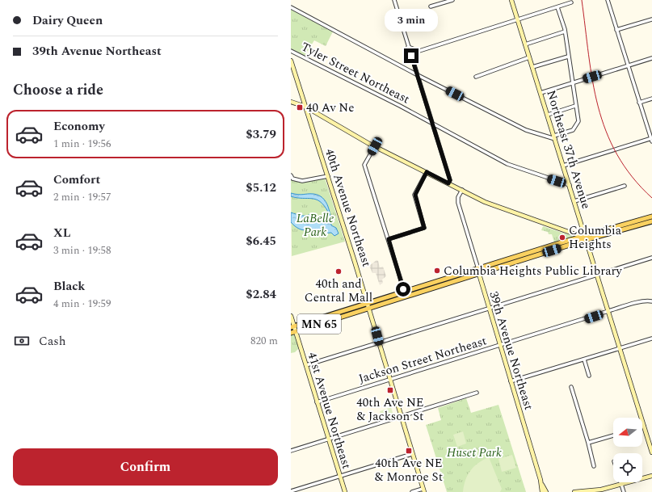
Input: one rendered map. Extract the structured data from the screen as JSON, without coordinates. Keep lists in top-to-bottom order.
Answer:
{
  "streets": {
    "main road": ["MN 65"],
    "street": [
      "Tyler Street Northeast",
      "Northeast 37th Avenue",
      "40th Avenue Northeast",
      "39th Avenue Northeast",
      "Jackson Street Northeast",
      "41st Avenue Northeast"
    ]
  },
  "crossings": [
    ["Tyler Street Northeast", "Northeast 37th Avenue"],
    ["Northeast 37th Avenue", "MN 65"],
    ["Northeast 37th Avenue", "Jackson Street Northeast"],
    ["40th Avenue Northeast", "MN 65"],
    ["40th Avenue Northeast", "Jackson Street Northeast"],
    ["MN 65", "39th Avenue Northeast"],
    ["MN 65", "41st Avenue Northeast"],
    ["39th Avenue Northeast", "Jackson Street Northeast"],
    ["Jackson Street Northeast", "41st Avenue Northeast"]
  ],
  "parks": ["LaBelle Park", "Huset Park"],
  "places": {
    "transit": ["40 Av Ne", "40th Ave NE & Jackson St", "40th Ave NE & Monroe St"],
    "other": ["Columbia Heights", "Columbia Heights Public Library", "40th and Central Mall"]
  },
  "north": "left",
  "page": {
    "banner": ["Dairy Queen", "39th Avenue Northeast"],
    "bubble": "3 min",
    "heading": "Choose a ride",
    "list": [
      {
        "name": "Economy",
        "note": "1 min · 19:56",
        "value": "$3.79"
      },
      {
        "name": "Comfort",
        "note": "2 min · 19:57",
        "value": "$5.12"
      },
      {
        "name": "XL",
        "note": "3 min · 19:58",
        "value": "$6.45"
      },
      {
        "name": "Black",
        "note": "4 min · 19:59",
        "value": "$2.84"
      }
    ],
    "pay": ["Cash", "820 m"],
    "buttons": "Confirm"
  }
}
